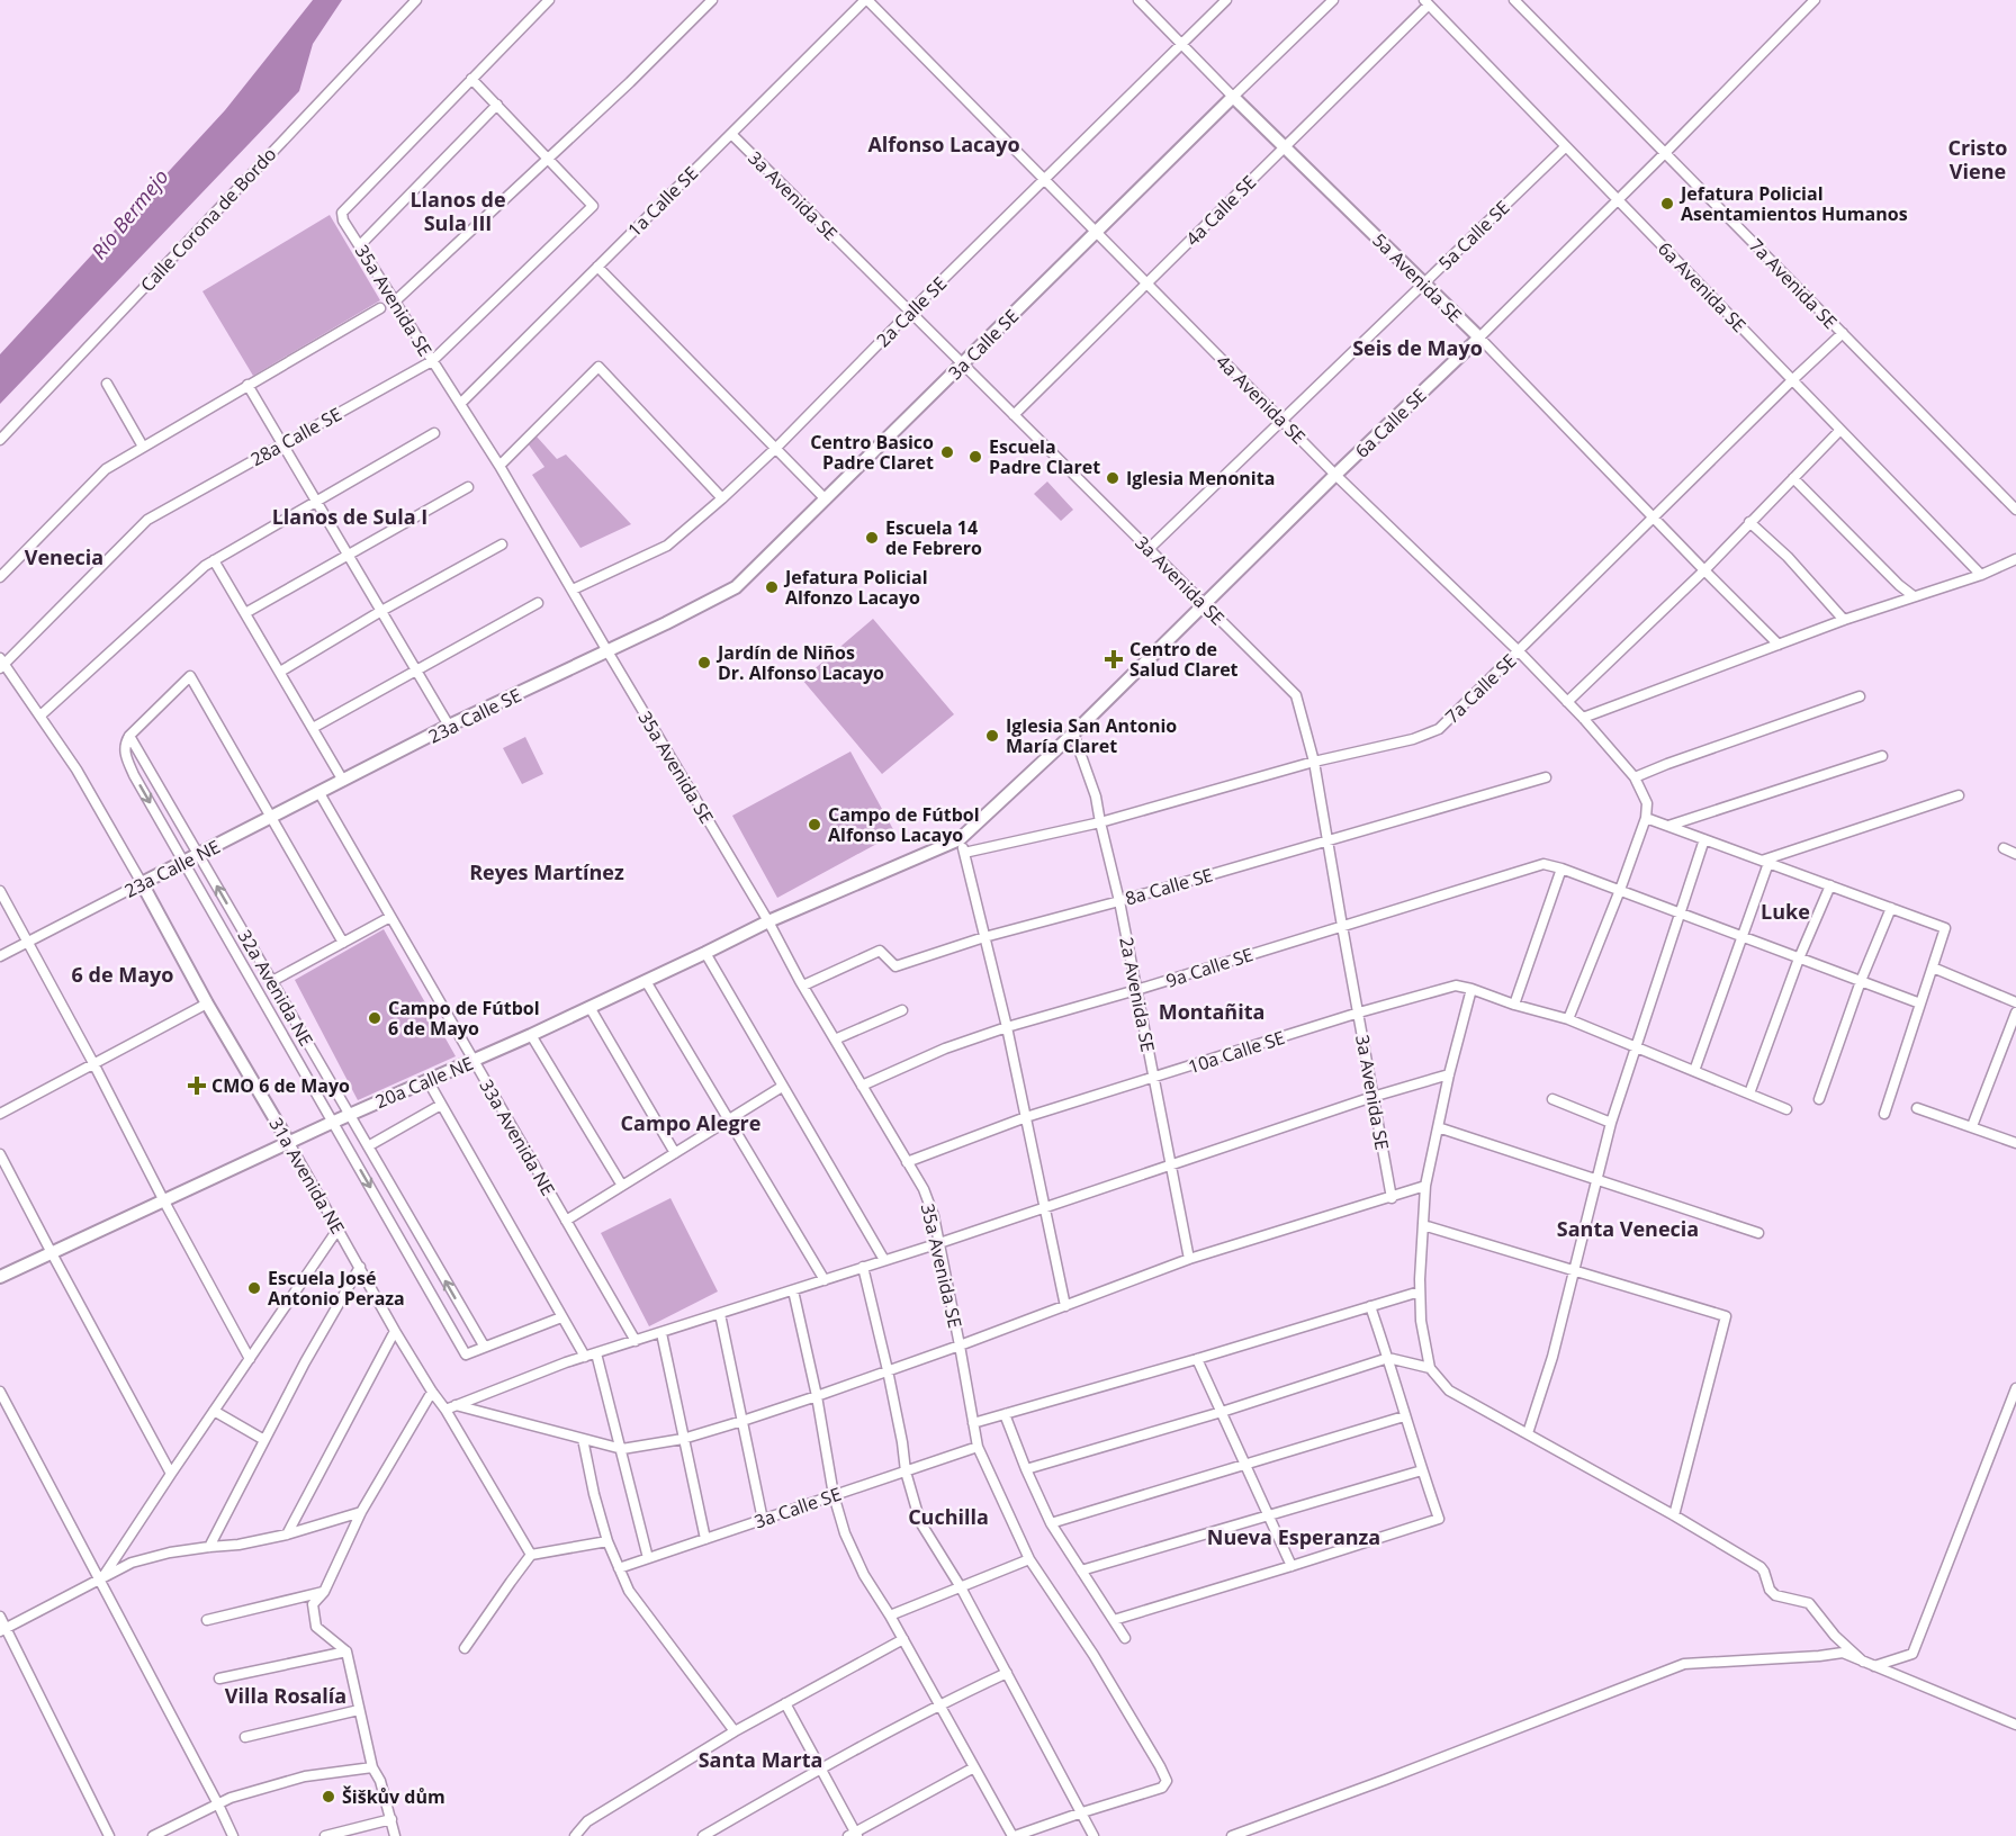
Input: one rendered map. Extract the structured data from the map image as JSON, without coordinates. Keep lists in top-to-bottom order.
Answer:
{
  "streets": {
    "street": [
      "3a Avenida SE",
      "1a Calle SE",
      "4a Calle SE",
      "Calle Corona de Bordo",
      "5a Calle SE",
      "5a Avenida SE",
      "7a Avenida SE",
      "6a Avenida SE",
      "35a Avenida SE",
      "2a Calle SE",
      "3a Calle SE",
      "4a Avenida SE",
      "6a Calle SE",
      "28a Calle SE",
      "7a Calle SE",
      "23a Calle SE",
      "23a Calle NE",
      "8a Calle SE",
      "9a Calle SE",
      "32a Avenida NE",
      "2a Avenida SE",
      "10a Calle SE",
      "20a Calle NE",
      "33a Avenida NE",
      "31a Avenida NE"
    ]
  },
  "crossings": [
    ["3a Avenida SE", "1a Calle SE"],
    ["3a Avenida SE", "4a Calle SE"],
    ["3a Avenida SE", "5a Calle SE"],
    ["3a Avenida SE", "2a Calle SE"],
    ["3a Avenida SE", "3a Calle SE"],
    ["3a Avenida SE", "6a Calle SE"],
    ["3a Avenida SE", "7a Calle SE"],
    ["3a Avenida SE", "8a Calle SE"],
    ["3a Avenida SE", "9a Calle SE"],
    ["3a Avenida SE", "10a Calle SE"],
    ["1a Calle SE", "35a Avenida SE"],
    ["1a Calle SE", "4a Avenida SE"],
    ["4a Calle SE", "5a Avenida SE"],
    ["4a Calle SE", "6a Avenida SE"],
    ["4a Calle SE", "4a Avenida SE"],
    ["5a Calle SE", "5a Avenida SE"],
    ["5a Calle SE", "6a Avenida SE"],
    ["5a Calle SE", "4a Avenida SE"],
    ["5a Avenida SE", "2a Calle SE"],
    ["5a Avenida SE", "3a Calle SE"],
    ["5a Avenida SE", "6a Calle SE"],
    ["5a Avenida SE", "7a Calle SE"],
    ["7a Avenida SE", "6a Calle SE"],
    ["7a Avenida SE", "7a Calle SE"],
    ["6a Avenida SE", "6a Calle SE"],
    ["6a Avenida SE", "7a Calle SE"],
    ["35a Avenida SE", "2a Calle SE"],
    ["35a Avenida SE", "3a Calle SE"],
    ["35a Avenida SE", "28a Calle SE"],
    ["35a Avenida SE", "23a Calle SE"],
    ["35a Avenida SE", "8a Calle SE"],
    ["35a Avenida SE", "9a Calle SE"],
    ["35a Avenida SE", "10a Calle SE"],
    ["35a Avenida SE", "20a Calle NE"],
    ["2a Calle SE", "4a Avenida SE"],
    ["3a Calle SE", "4a Avenida SE"],
    ["3a Calle SE", "23a Calle SE"],
    ["4a Avenida SE", "6a Calle SE"],
    ["4a Avenida SE", "7a Calle SE"],
    ["6a Calle SE", "2a Avenida SE"],
    ["6a Calle SE", "20a Calle NE"],
    ["28a Calle SE", "31a Avenida NE"],
    ["7a Calle SE", "2a Avenida SE"],
    ["23a Calle SE", "23a Calle NE"],
    ["23a Calle NE", "32a Avenida NE"],
    ["23a Calle NE", "33a Avenida NE"],
    ["23a Calle NE", "31a Avenida NE"],
    ["8a Calle SE", "2a Avenida SE"],
    ["9a Calle SE", "2a Avenida SE"],
    ["32a Avenida NE", "20a Calle NE"],
    ["2a Avenida SE", "10a Calle SE"],
    ["20a Calle NE", "33a Avenida NE"],
    ["20a Calle NE", "31a Avenida NE"]
  ],
  "districts": [
    "Alfonso Lacayo",
    "Cristo Viene",
    "Llanos de Sula III",
    "Seis de Mayo",
    "Llanos de Sula I",
    "Venecia",
    "Reyes Martínez",
    "Luke",
    "6 de Mayo",
    "Montañita",
    "Campo Alegre",
    "Santa Venecia",
    "Cuchilla",
    "Nueva Esperanza",
    "Villa Rosalía",
    "Santa Marta"
  ],
  "water": ["Río Bermejo"],
  "places": {
    "other": [
      "Jefatura Policial Asentamientos Humanos",
      "Centro Basico Padre Claret",
      "Escuela Padre Claret",
      "Iglesia Menonita",
      "Escuela 14 de Febrero",
      "Jefatura Policial Alfonzo Lacayo",
      "Jardín de Niños Dr. Alfonso Lacayo",
      "Iglesia San Antonio María Claret",
      "Campo de Fútbol Alfonso Lacayo",
      "Campo de Fútbol 6 de Mayo",
      "Escuela José Antonio Peraza",
      "Šiškův dům"
    ],
    "health": ["Centro de Salud Claret", "CMO 6 de Mayo"]
  }
}
